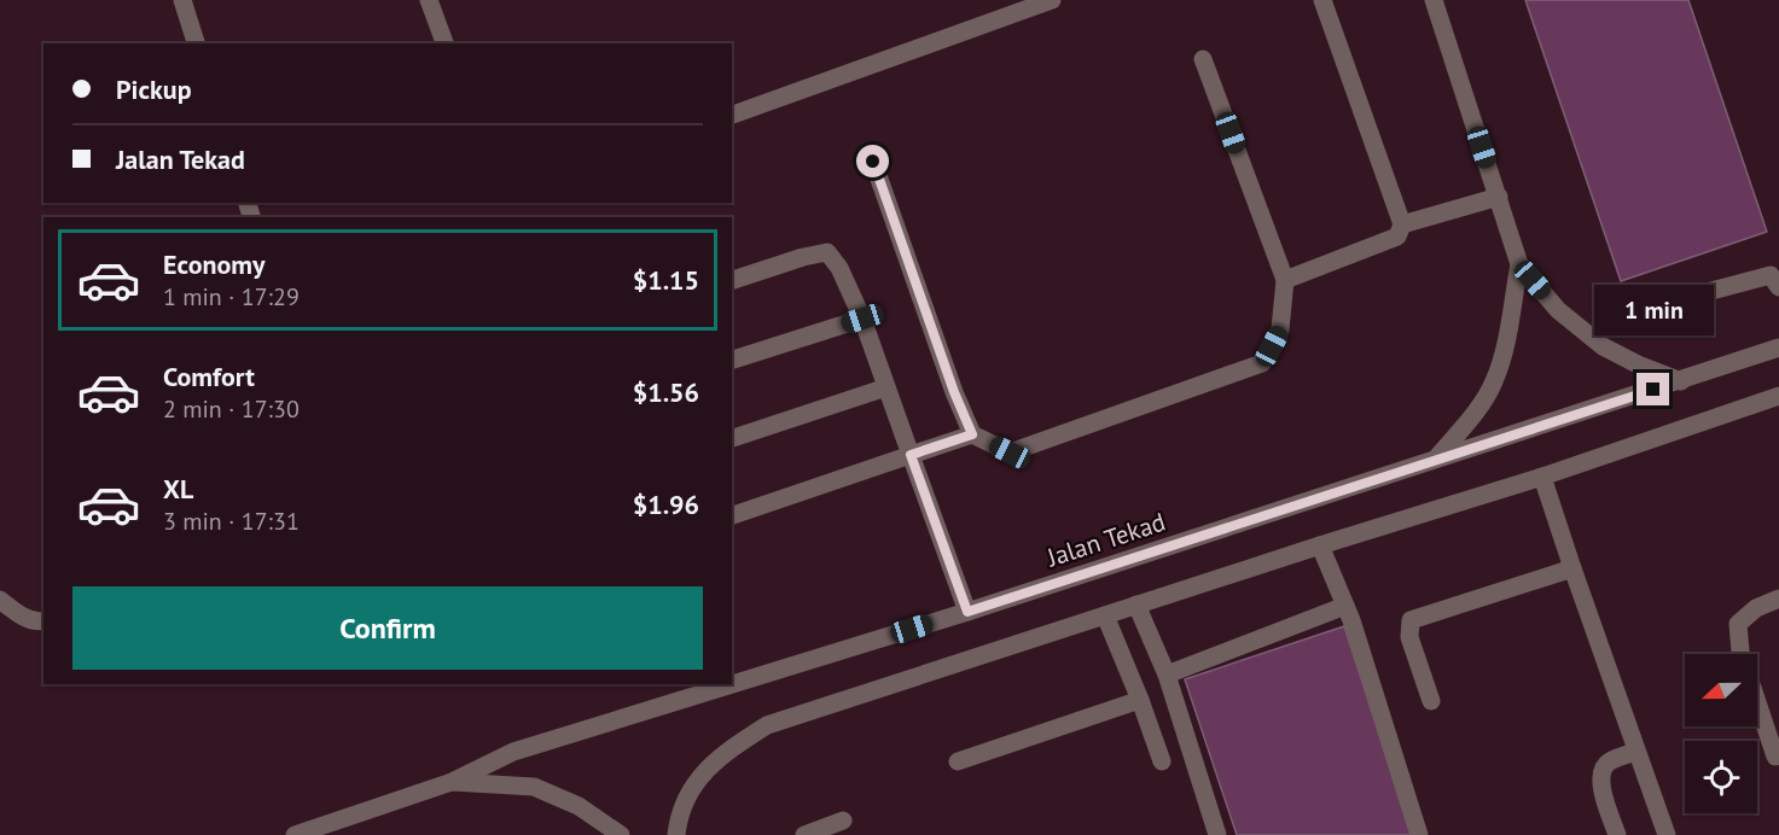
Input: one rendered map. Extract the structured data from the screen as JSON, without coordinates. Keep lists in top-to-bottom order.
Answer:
{
  "streets": {
    "street": ["Jalan Tekad"]
  },
  "north": "left",
  "page": {
    "banner": ["Pickup", "Jalan Tekad"],
    "list": [
      {
        "name": "Economy",
        "note": "1 min · 17:29",
        "value": "$1.15"
      },
      {
        "name": "Comfort",
        "note": "2 min · 17:30",
        "value": "$1.56"
      },
      {
        "name": "XL",
        "note": "3 min · 17:31",
        "value": "$1.96"
      }
    ],
    "bubble": "1 min",
    "buttons": "Confirm"
  }
}
